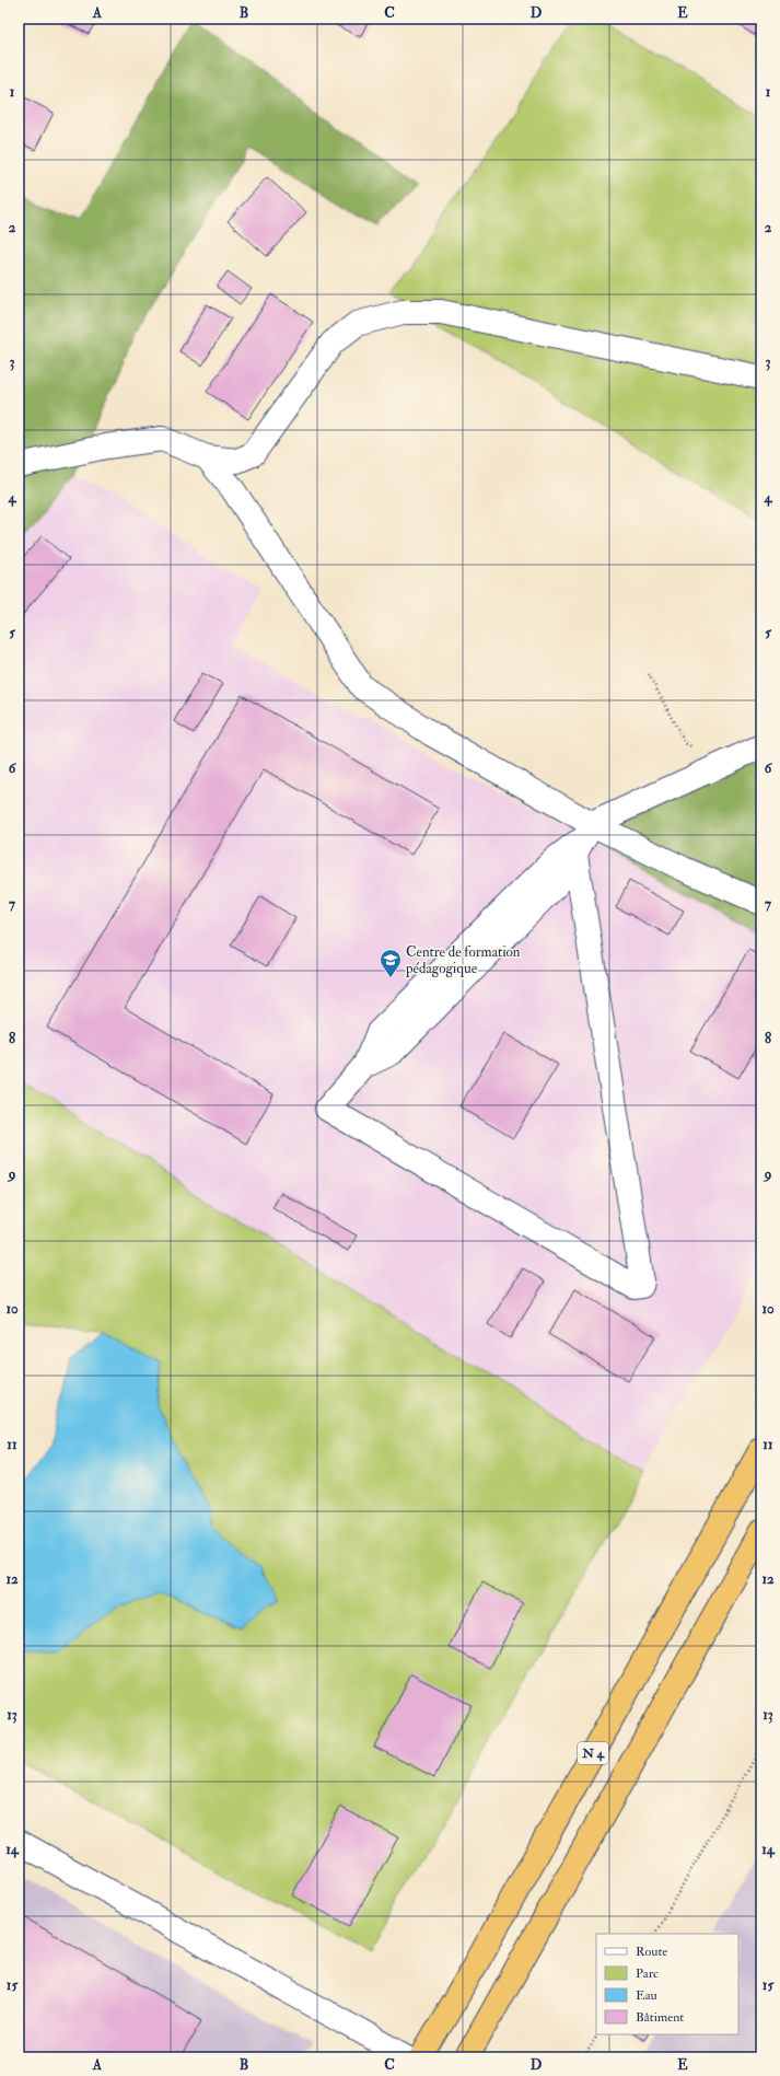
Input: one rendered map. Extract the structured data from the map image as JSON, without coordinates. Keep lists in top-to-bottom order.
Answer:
{
  "streets": {
    "highway": ["N 4"]
  },
  "places": {
    "school or university": ["Centre de formation pédagogique"]
  },
  "legend": [
    "Route",
    "Parc",
    "Eau",
    "Bâtiment"
  ],
  "grid": {
    "columns": [
      "A",
      "B",
      "C",
      "D",
      "E"
    ],
    "rows": [
      "1",
      "2",
      "3",
      "4",
      "5",
      "6",
      "7",
      "8",
      "9",
      "10",
      "11",
      "12",
      "13",
      "14",
      "15"
    ]
  }
}
